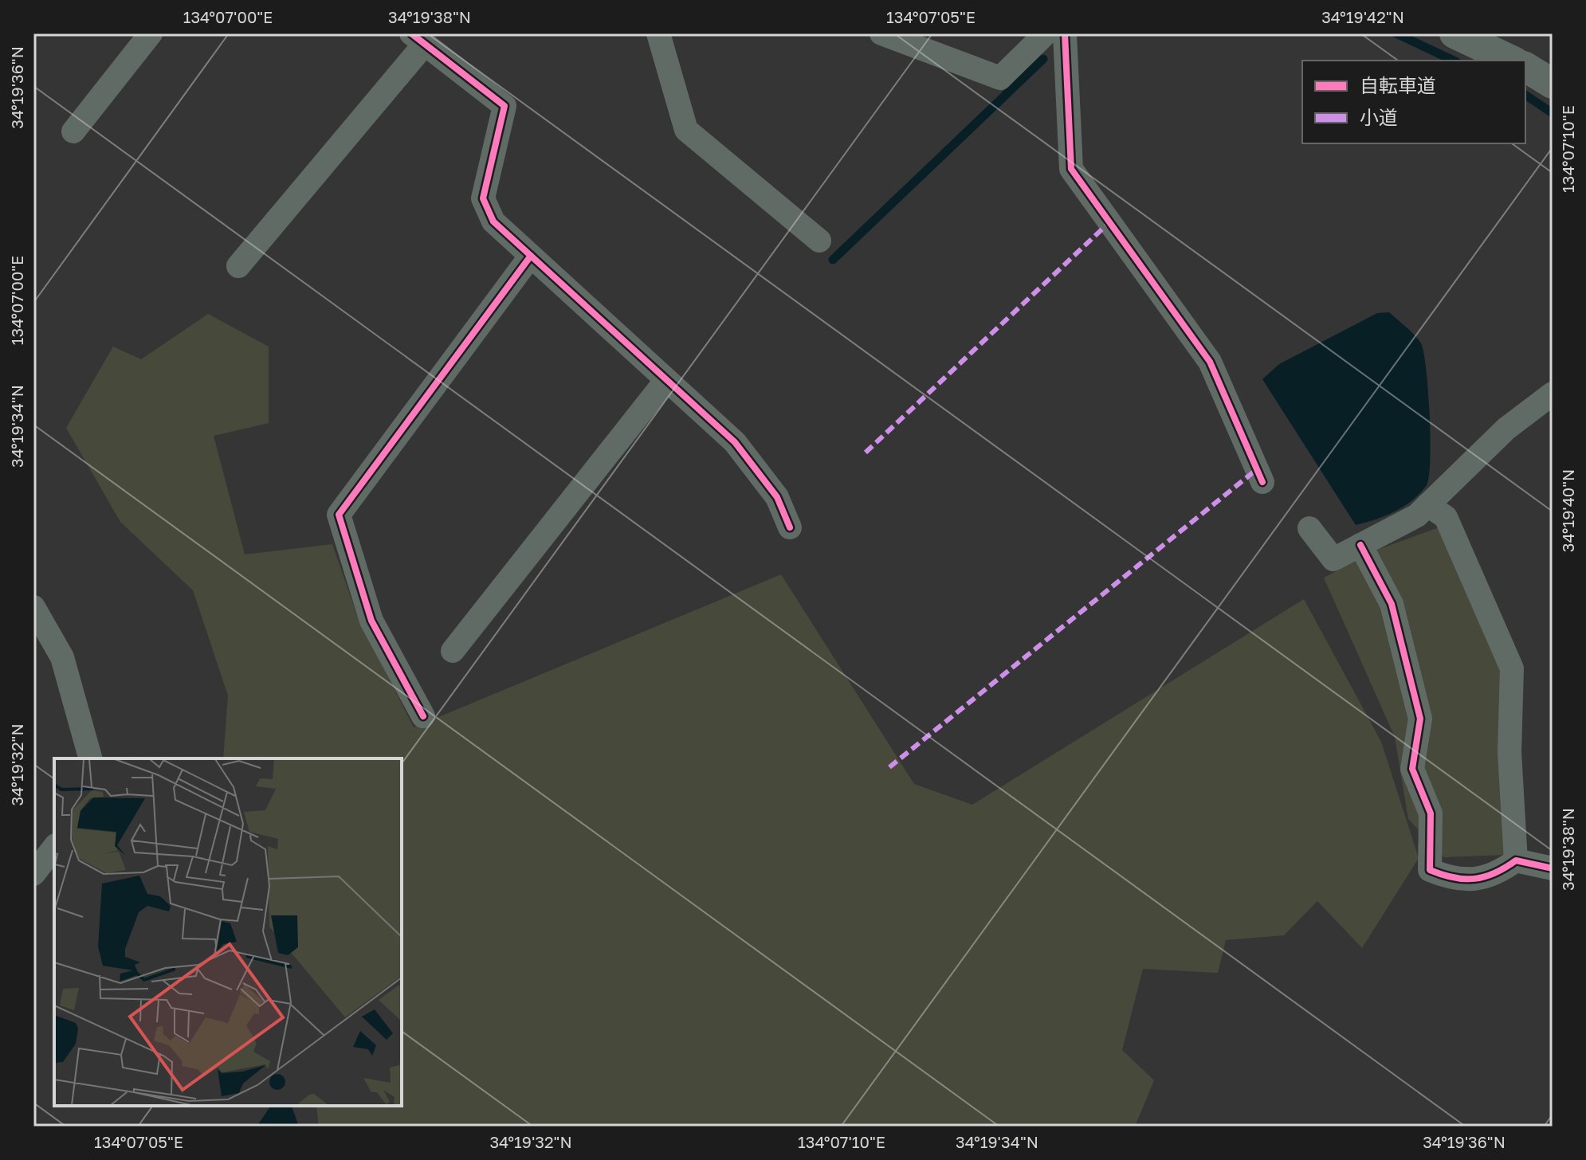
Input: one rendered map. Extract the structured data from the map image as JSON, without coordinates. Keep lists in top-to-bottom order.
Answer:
{
  "legend": ["自転車道", "小道"],
  "coordinates": [
    "134°07'00\"E",
    "34°19'38\"N",
    "134°07'05\"E",
    "34°19'42\"N",
    "34°19'36\"N",
    "134°07'10\"E",
    "34°19'34\"N",
    "34°19'40\"N",
    "34°19'32\"N"
  ]
}
